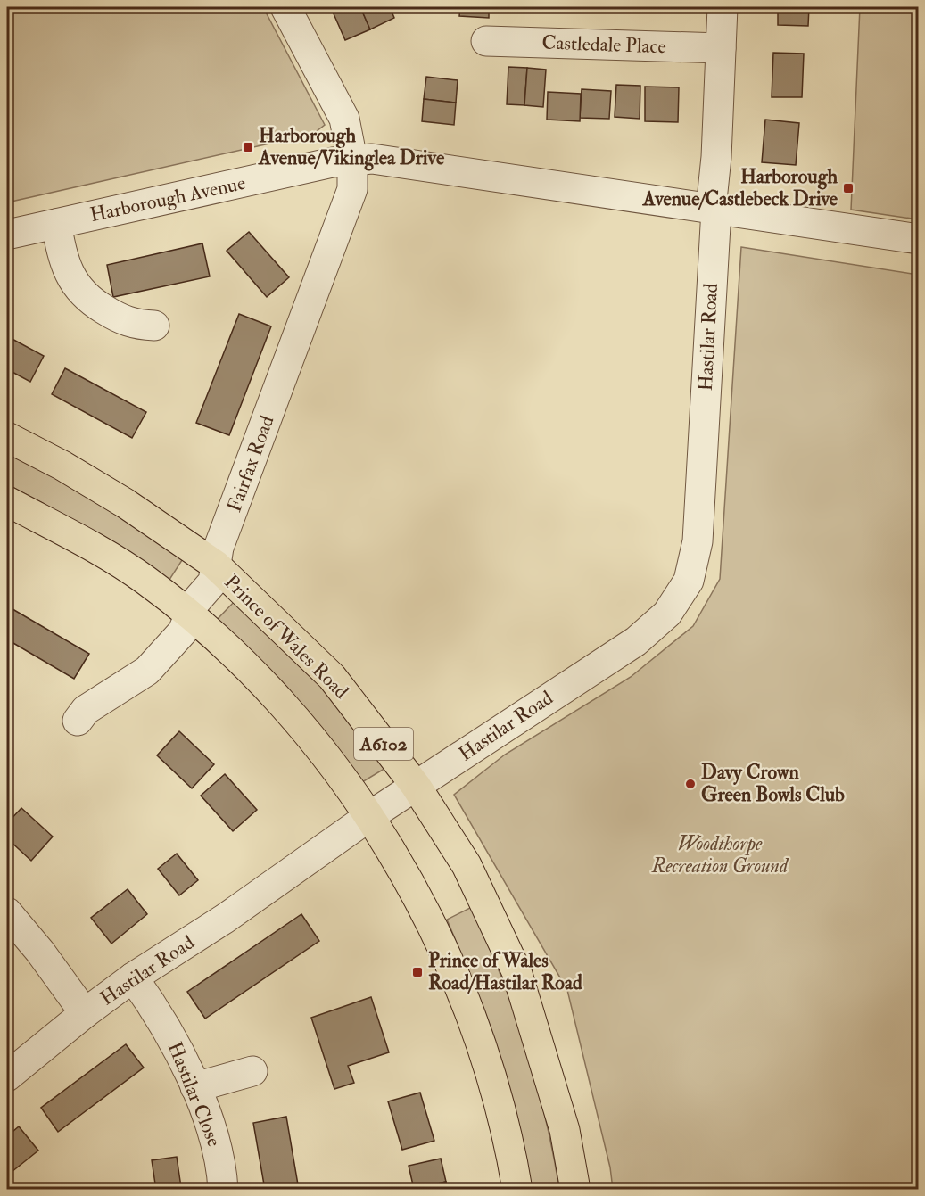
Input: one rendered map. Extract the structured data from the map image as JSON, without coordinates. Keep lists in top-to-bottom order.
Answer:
{
  "streets": {
    "highway": ["Prince of Wales Road", "A6102"],
    "street": [
      "Castledale Place",
      "Harborough Avenue",
      "Hastilar Road",
      "Fairfax Road",
      "Hastilar Close"
    ]
  },
  "crossings": [
    ["Castledale Place", "Hastilar Road"],
    ["Harborough Avenue", "Hastilar Road"],
    ["Harborough Avenue", "Fairfax Road"],
    ["Hastilar Road", "Prince of Wales Road"],
    ["Hastilar Road", "A6102"],
    ["Hastilar Road", "Hastilar Close"],
    ["Fairfax Road", "Prince of Wales Road"],
    ["Fairfax Road", "A6102"]
  ],
  "parks": ["Woodthorpe Recreation Ground"],
  "places": {
    "transit": ["Harborough Avenue/Vikinglea Drive", "Harborough Avenue/Castlebeck Drive", "Prince of Wales Road/Hastilar Road"],
    "other": ["Davy Crown Green Bowls Club"]
  }
}
